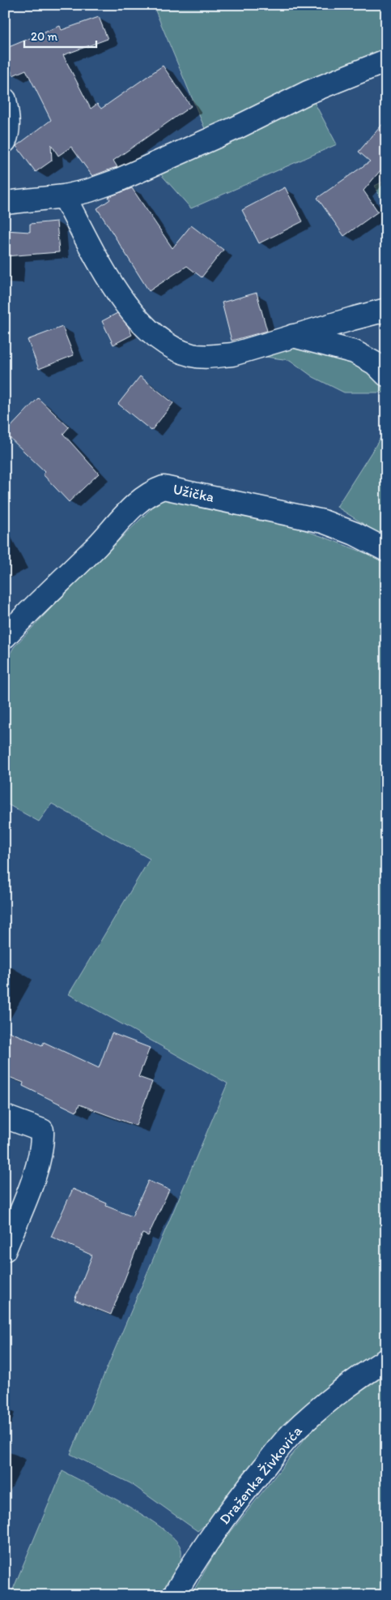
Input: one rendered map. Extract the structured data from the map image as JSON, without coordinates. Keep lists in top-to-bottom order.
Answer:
{
  "streets": {
    "street": ["Užička", "Draženka Živkovića"]
  },
  "scale_bar": "20 m"
}
